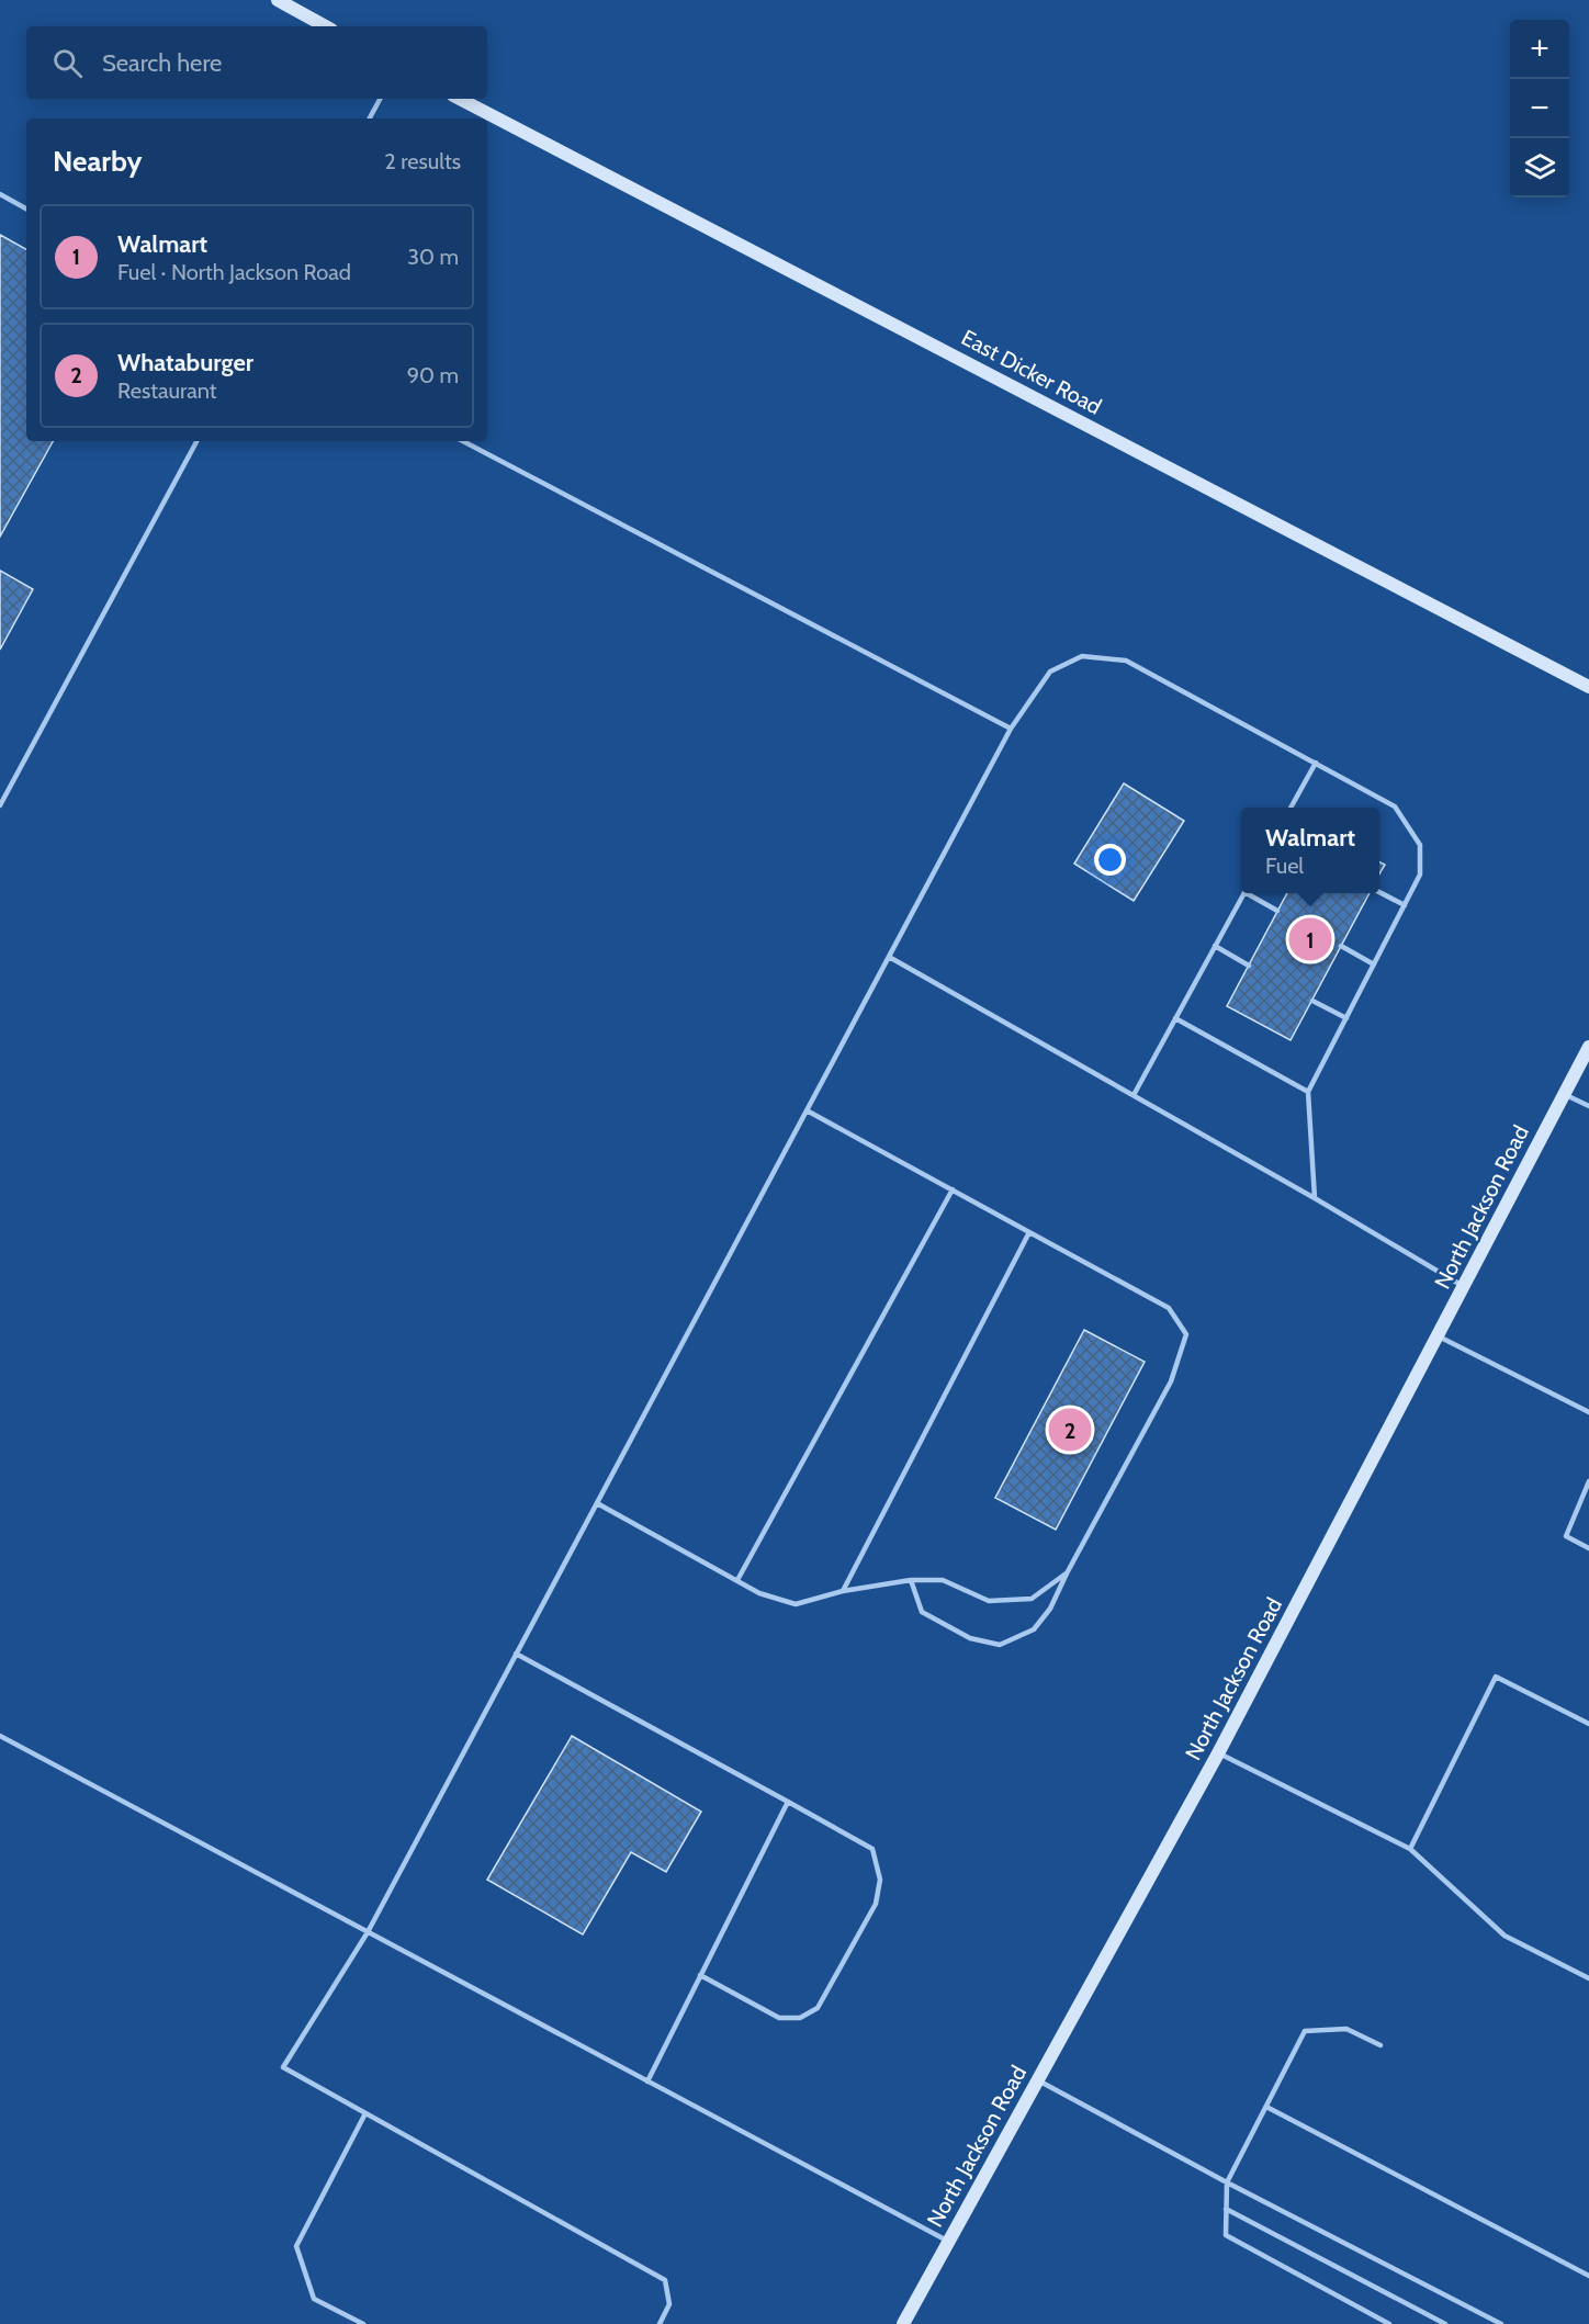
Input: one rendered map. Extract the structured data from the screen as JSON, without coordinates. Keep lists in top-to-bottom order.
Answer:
{
  "streets": {
    "main road": ["East Dicker Road", "North Jackson Road"]
  },
  "page": {
    "map_buttons": ["+", "−"],
    "search": "Search here",
    "heading": ["Nearby", "2 results"],
    "list": [
      {
        "mark": "1",
        "name": "Walmart",
        "note": "Fuel · North Jackson Road",
        "value": "30 m"
      },
      {
        "mark": "2",
        "name": "Whataburger",
        "note": "Restaurant",
        "value": "90 m"
      }
    ],
    "popup": ["Walmart", "Fuel"],
    "pins": ["1", "2"]
  }
}
